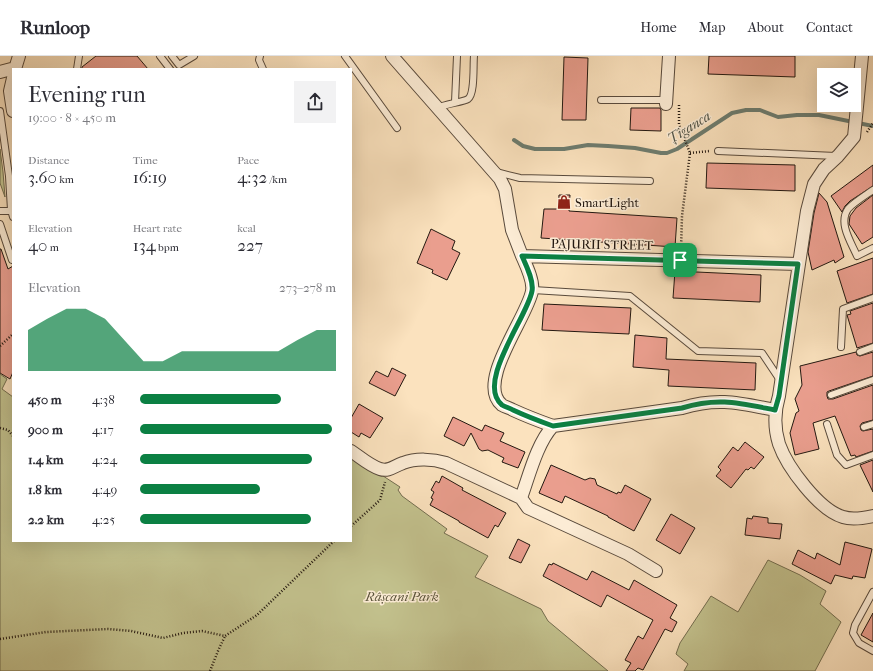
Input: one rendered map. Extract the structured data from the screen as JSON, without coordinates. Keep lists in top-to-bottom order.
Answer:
{
  "streets": {
    "street": ["PAJURII STREET"]
  },
  "water": ["Țîganca"],
  "parks": ["Râșcani Park"],
  "places": {
    "shop": ["SmartLight"]
  },
  "page": {
    "header": "Runloop",
    "nav": [
      "Home",
      "Map",
      "About",
      "Contact"
    ],
    "heading": ["Evening run", "19:00 · 8 × 450 m"],
    "stats": [
      ["Distance", "3.60 km"],
      ["Time", "16:19"],
      ["Pace", "4:32 /km"],
      ["Elevation", "40 m"],
      ["Heart rate", "134 bpm"],
      ["kcal", "227"]
    ],
    "chart": ["Elevation", "273–278 m"],
    "list": [
      {
        "name": "450 m",
        "note": "4:38"
      },
      {
        "name": "900 m",
        "note": "4:17"
      },
      {
        "name": "1.4 km",
        "note": "4:24"
      },
      {
        "name": "1.8 km",
        "note": "4:49"
      },
      {
        "name": "2.2 km",
        "note": "4:25"
      }
    ]
  }
}
